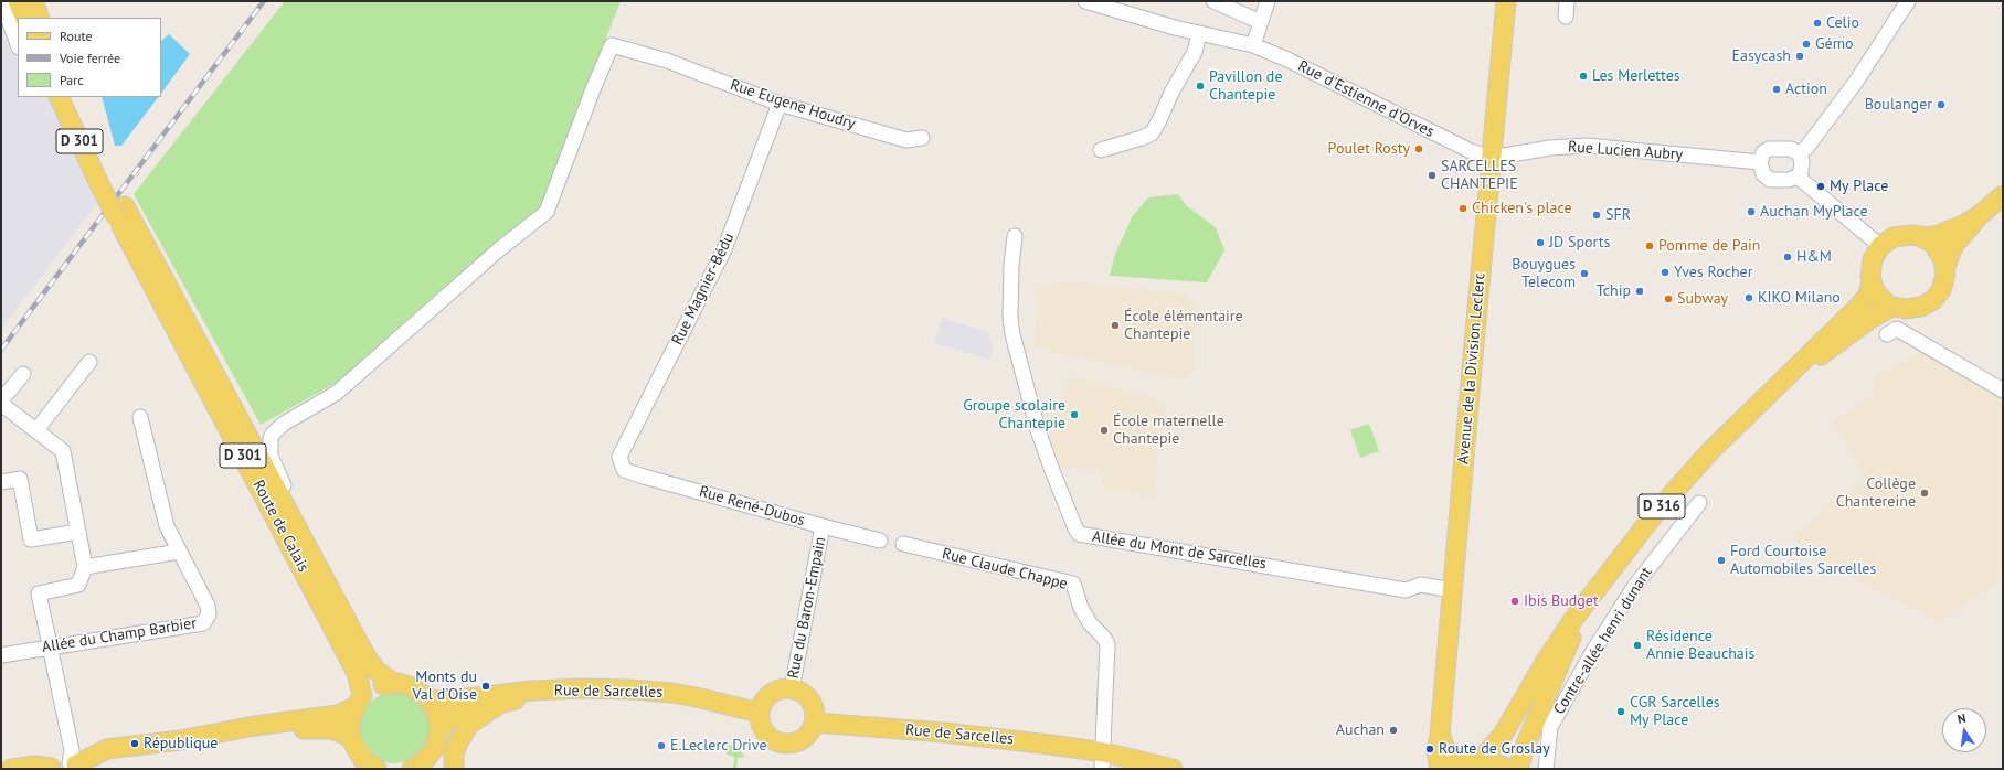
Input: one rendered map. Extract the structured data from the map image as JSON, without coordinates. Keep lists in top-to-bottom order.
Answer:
{
  "streets": {
    "main road": [
      "D 301",
      "Avenue de la Division Leclerc",
      "D 316",
      "Route de Calais",
      "Rue de Sarcelles"
    ],
    "street": [
      "Rue d'Estienne d'Orves",
      "Rue Eugene Houdry",
      "Rue Lucien Aubry",
      "Rue Magnier-Bédu",
      "Rue René-Dubos",
      "Allée du Mont de Sarcelles",
      "Rue Claude Chappe",
      "Rue du Baron-Empain",
      "Allée du Champ Barbier",
      "Contre-allée henri dunant"
    ]
  },
  "crossings": [
    ["Rue d'Estienne d'Orves", "Rue Lucien Aubry"],
    ["Rue d'Estienne d'Orves", "Avenue de la Division Leclerc"],
    ["Rue Eugene Houdry", "Rue Magnier-Bédu"],
    ["Rue Eugene Houdry", "Route de Calais"],
    ["D 301", "Route de Calais"],
    ["Rue Lucien Aubry", "Avenue de la Division Leclerc"],
    ["Rue Magnier-Bédu", "Rue René-Dubos"],
    ["Avenue de la Division Leclerc", "D 316"],
    ["Avenue de la Division Leclerc", "Allée du Mont de Sarcelles"],
    ["Rue René-Dubos", "Rue du Baron-Empain"],
    ["Rue Claude Chappe", "Rue de Sarcelles"],
    ["Rue du Baron-Empain", "Rue de Sarcelles"]
  ],
  "places": [
    "Celio",
    "Gémo",
    "Easycash",
    "Les Merlettes",
    "Pavillon de Chantepie",
    "Action",
    "Boulanger",
    "Poulet Rosty",
    "SARCELLES CHANTEPIE",
    "My Place",
    "Chicken's place",
    "Auchan MyPlace",
    "SFR",
    "JD Sports",
    "Pomme de Pain",
    "H&M",
    "Yves Rocher",
    "Bouygues Telecom",
    "Tchip",
    "KIKO Milano",
    "Subway",
    "École élémentaire Chantepie",
    "Groupe scolaire Chantepie",
    "École maternelle Chantepie",
    "Collège Chantereine",
    "Ford Courtoise Automobiles Sarcelles",
    "Ibis Budget",
    "Résidence Annie Beauchais",
    "Monts du Val d'Oise",
    "CGR Sarcelles My Place",
    "Auchan",
    "République",
    "E.Leclerc Drive",
    "Route de Groslay"
  ],
  "legend": ["Route", "Voie ferrée", "Parc"],
  "north": "top"
}
